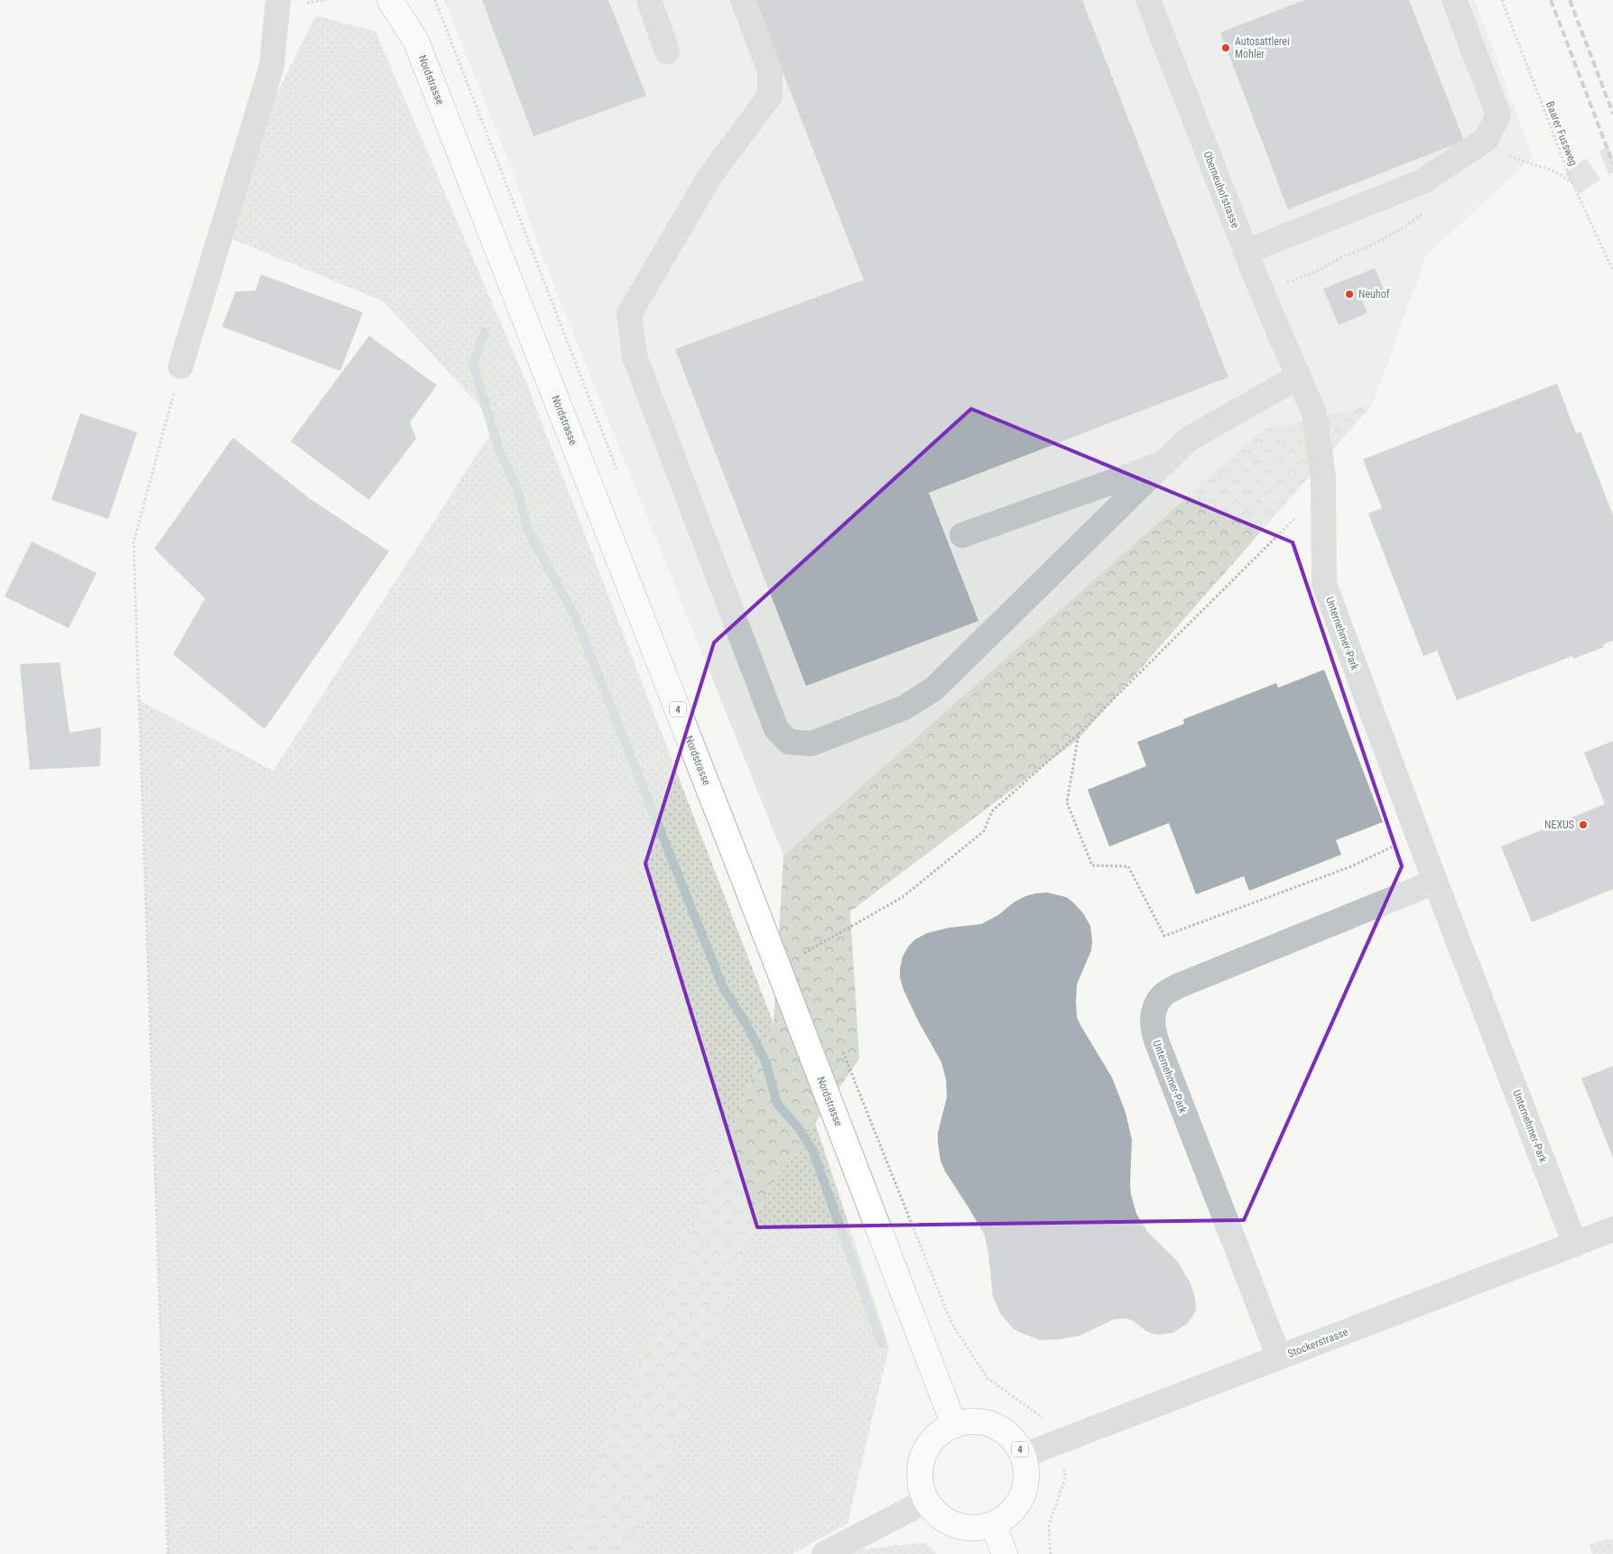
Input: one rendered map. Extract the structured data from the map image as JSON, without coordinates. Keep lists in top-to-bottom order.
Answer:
{
  "streets": {
    "main road": ["Nordstrasse", "4"],
    "street": ["Oberneuhofstrasse", "Unternehmer-Park", "Stockerstrasse"],
    "path": ["Baarer Fussweg"]
  },
  "crossings": [
    ["Nordstrasse", "4"],
    ["Nordstrasse", "Stockerstrasse"],
    ["Oberneuhofstrasse", "Unternehmer-Park"],
    ["Unternehmer-Park", "Stockerstrasse"],
    ["4", "Stockerstrasse"]
  ],
  "places": ["Autosattlerei Mohler", "Neuhof", "NEXUS"]
}
